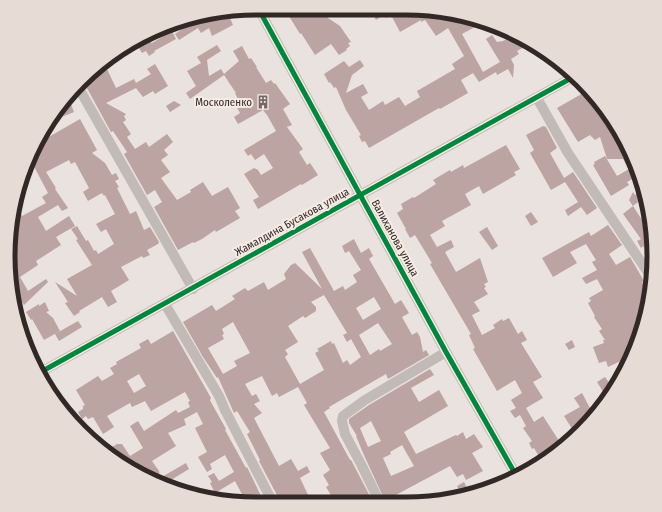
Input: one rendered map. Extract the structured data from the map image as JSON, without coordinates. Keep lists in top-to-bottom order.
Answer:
{
  "streets": {
    "street": ["Жамалдина Бусакова улица", "Валиханова улица"]
  },
  "crossings": [
    ["Жамалдина Бусакова улица", "Валиханова улица"]
  ],
  "places": {
    "building": ["Москоленко"]
  }
}
